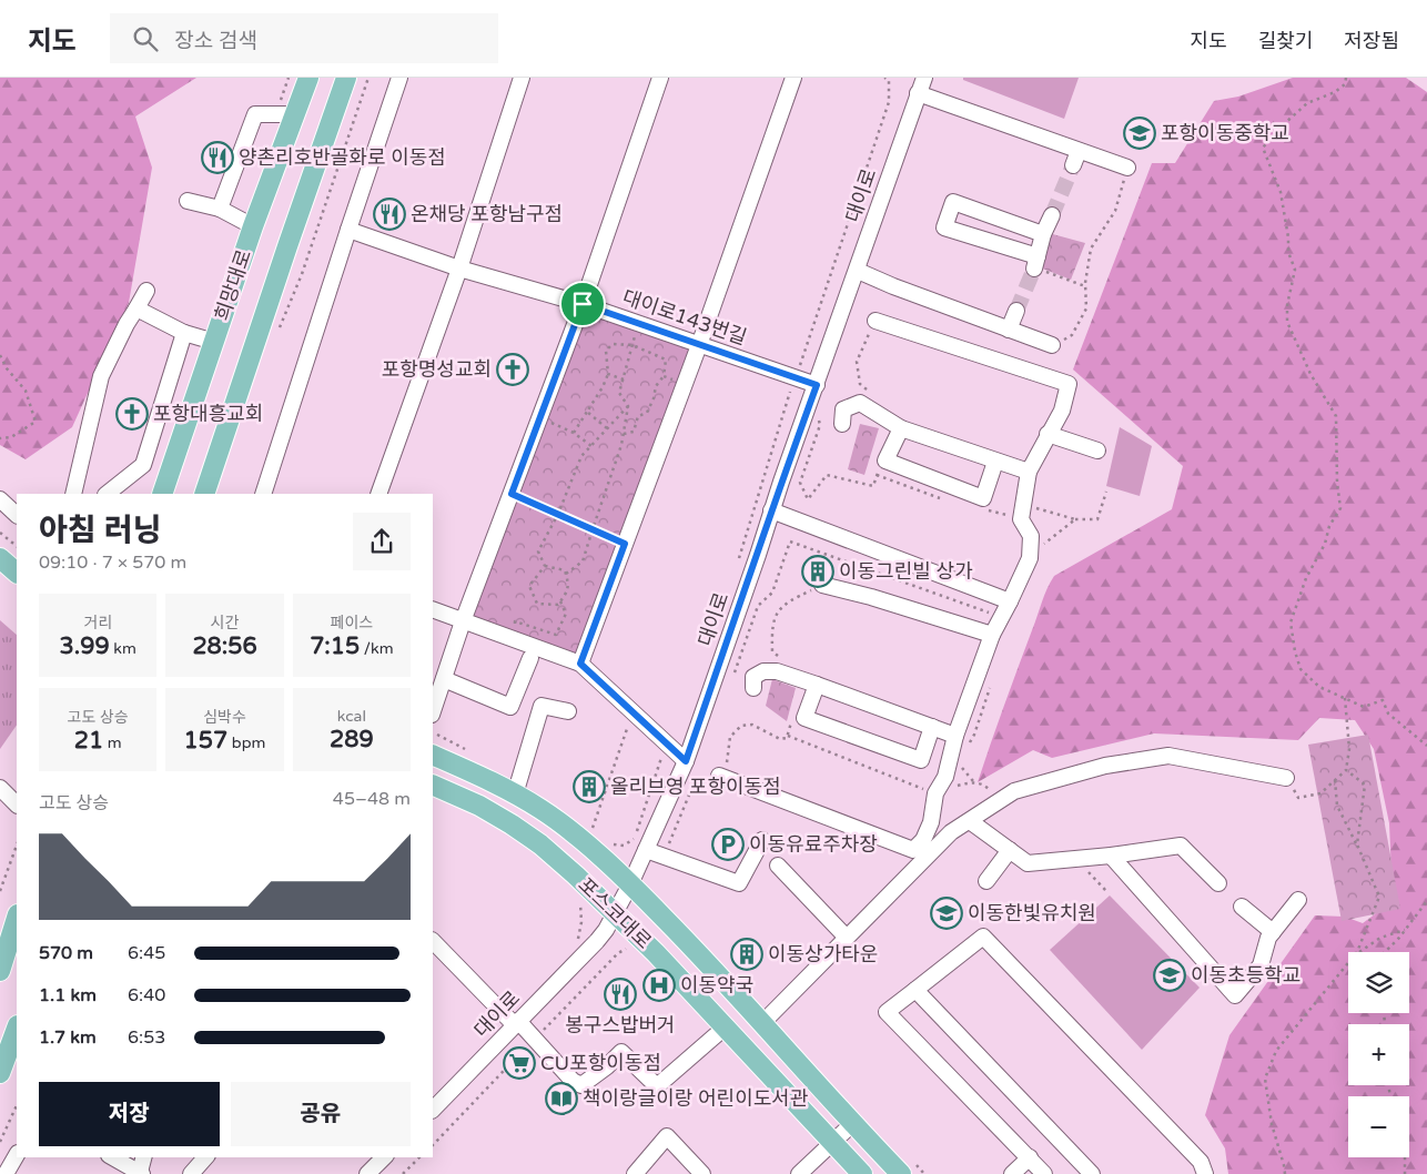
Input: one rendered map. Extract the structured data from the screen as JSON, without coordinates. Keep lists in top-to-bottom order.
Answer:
{
  "streets": {
    "main road": ["희망대로", "포스코대로"],
    "street": ["대이로", "대이로143번길"]
  },
  "crossings": [
    ["대이로", "대이로143번길"],
    ["대이로", "포스코대로"]
  ],
  "places": {
    "school or university": ["포항이동중학교", "이동한빛유치원", "이동초등학교"],
    "restaurant": ["양촌리호반골화로 이동점", "온채당 포항남구점", "봉구스밥버거"],
    "church": ["포항명성교회", "포항대흥교회"],
    "building": ["이동그린빌 상가", "올리브영 포항이동점", "이동상가타운"],
    "parking": ["이동유료주차장"],
    "hospital": ["이동약국"],
    "supermarket": ["CU포항이동점"],
    "library": ["책이랑글이랑 어린이도서관"]
  },
  "page": {
    "header": "지도",
    "search": "장소 검색",
    "nav": ["지도", "길찾기", "저장됨"],
    "heading": ["아침 러닝", "09:10 · 7 × 570 m"],
    "stats": [
      ["거리", "3.99 km"],
      ["시간", "28:56"],
      ["페이스", "7:15 /km"],
      ["고도 상승", "21 m"],
      ["심박수", "157 bpm"],
      ["kcal", "289"]
    ],
    "chart": ["고도 상승", "45–48 m"],
    "list": [
      {
        "name": "570 m",
        "note": "6:45"
      },
      {
        "name": "1.1 km",
        "note": "6:40"
      },
      {
        "name": "1.7 km",
        "note": "6:53"
      }
    ],
    "map_buttons": ["+", "−"],
    "buttons": ["저장", "공유"]
  }
}
